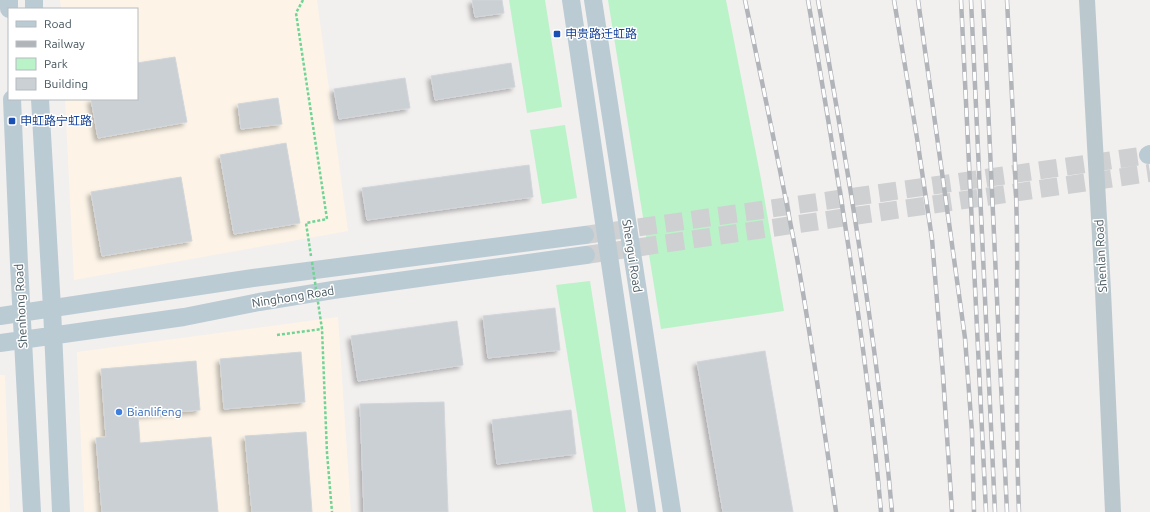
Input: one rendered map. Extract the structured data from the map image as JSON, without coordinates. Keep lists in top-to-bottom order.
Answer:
{
  "streets": {
    "main road": ["Shengui Road", "Ninghong Road", "Shenhong Road"],
    "street": ["Shenlan Road"]
  },
  "crossings": [
    ["Ninghong Road", "Shenhong Road"]
  ],
  "places": {
    "transit": ["申贵路迁虹路", "申虹路宁虹路"],
    "other": ["Bianlifeng"]
  },
  "legend": [
    "Road",
    "Railway",
    "Park",
    "Building"
  ]
}
